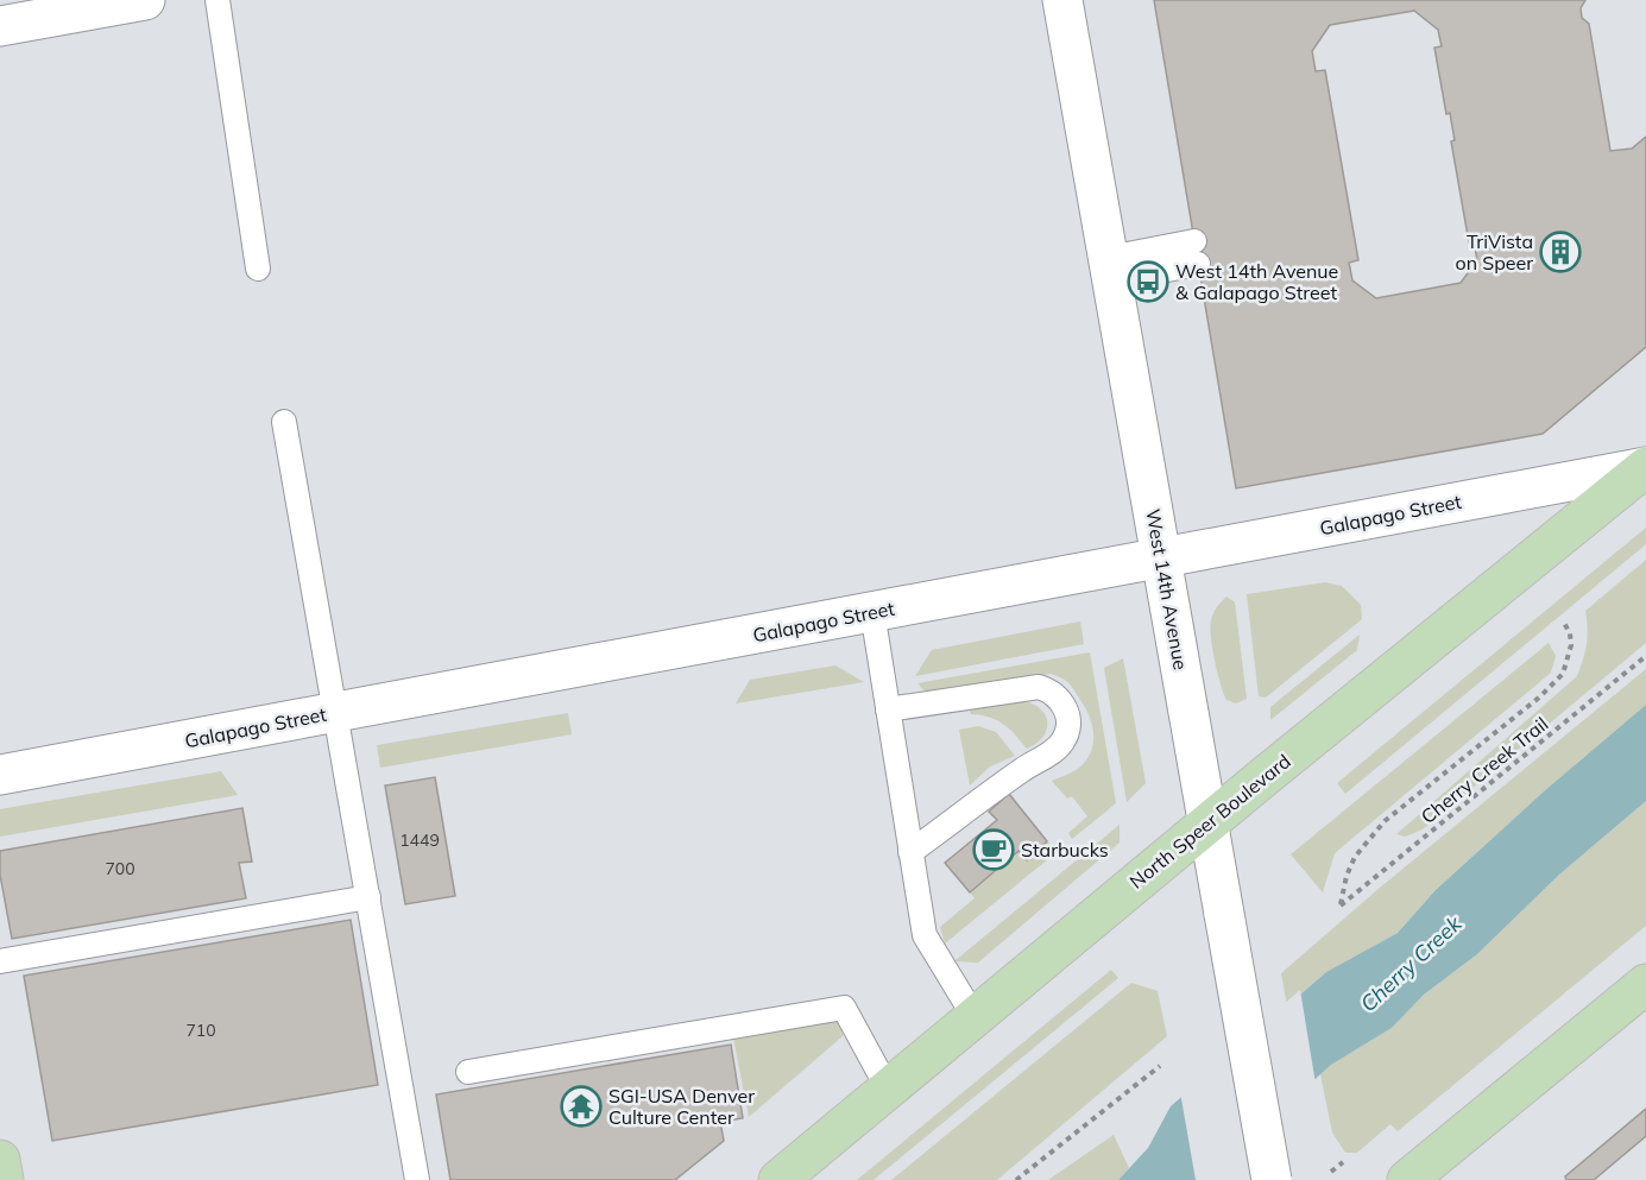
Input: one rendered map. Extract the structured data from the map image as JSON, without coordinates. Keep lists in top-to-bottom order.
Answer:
{
  "streets": {
    "main road": ["North Speer Boulevard"],
    "street": ["Galapago Street", "West 14th Avenue"],
    "path": ["Cherry Creek Trail"]
  },
  "crossings": [
    ["Galapago Street", "West 14th Avenue"],
    ["Galapago Street", "North Speer Boulevard"],
    ["West 14th Avenue", "North Speer Boulevard"]
  ],
  "water": ["Cherry Creek"],
  "places": {
    "building": ["TriVista on Speer"],
    "bus stop": ["West 14th Avenue & Galapago Street"],
    "cafe": ["Starbucks"],
    "temple": ["SGI-USA Denver Culture Center"]
  },
  "house_numbers": ["1449", "700", "710"]
}
